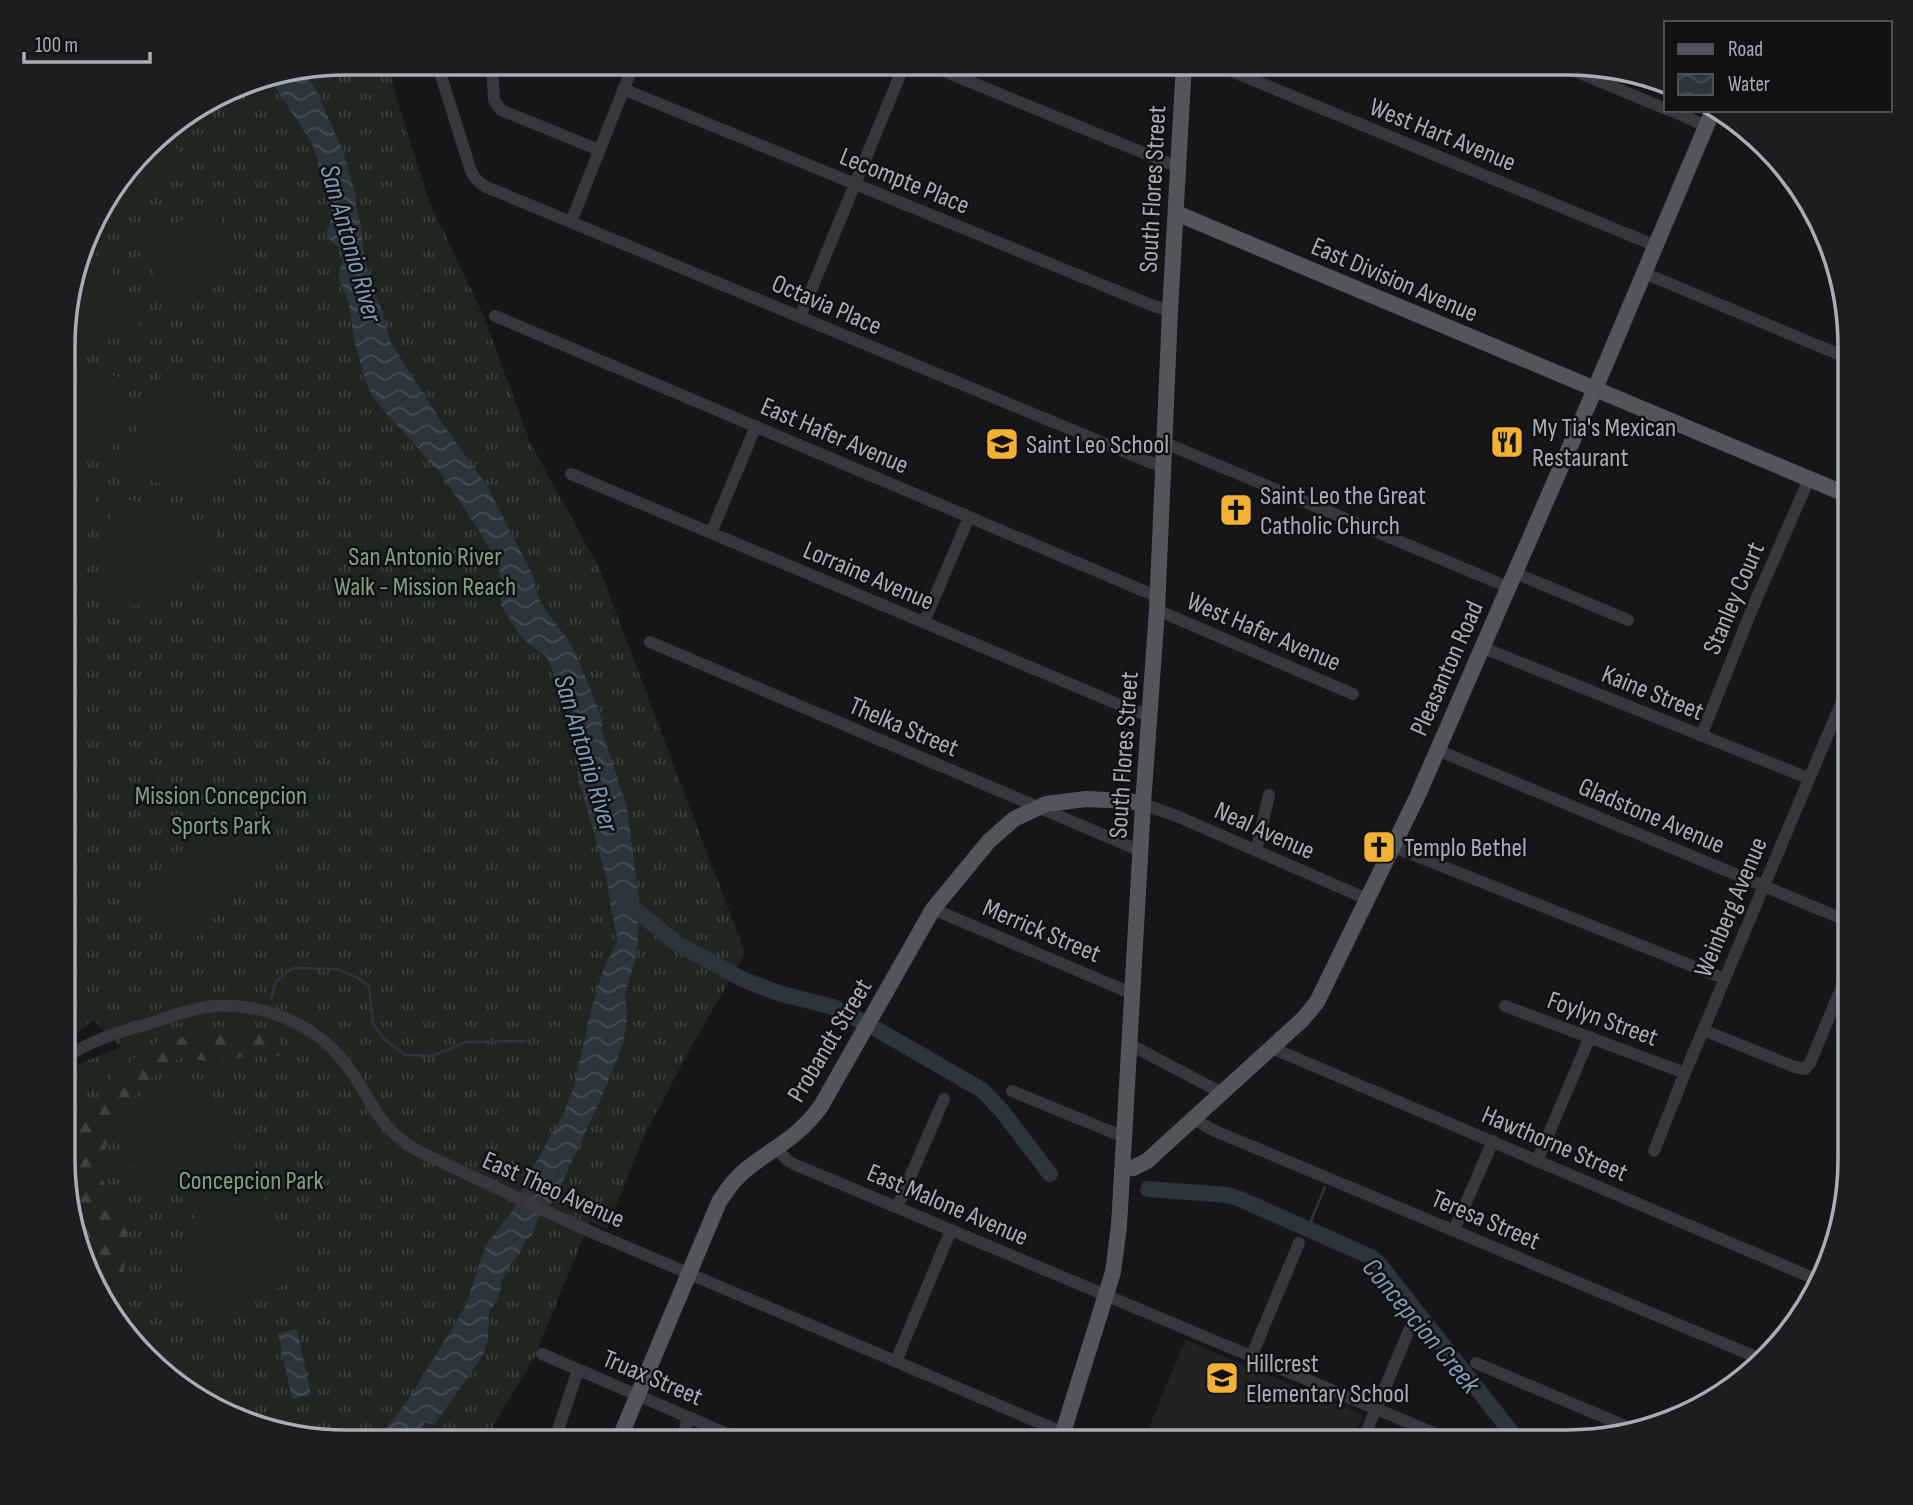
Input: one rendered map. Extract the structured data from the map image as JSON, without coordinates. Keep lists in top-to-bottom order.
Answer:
{
  "streets": {
    "main road": [
      "South Flores Street",
      "East Division Avenue",
      "Pleasanton Road",
      "Probandt Street"
    ],
    "street": [
      "West Hart Avenue",
      "Lecompte Place",
      "Octavia Place",
      "East Hafer Avenue",
      "Lorraine Avenue",
      "Stanley Court",
      "West Hafer Avenue",
      "Kaine Street",
      "Thelka Street",
      "Gladstone Avenue",
      "Neal Avenue",
      "Weinberg Avenue",
      "Merrick Street",
      "Foylyn Street",
      "Hawthorne Street",
      "East Theo Avenue",
      "East Malone Avenue",
      "Teresa Street",
      "Truax Street"
    ]
  },
  "crossings": [
    ["West Hart Avenue", "Pleasanton Road"],
    ["Lecompte Place", "South Flores Street"],
    ["South Flores Street", "East Division Avenue"],
    ["South Flores Street", "Octavia Place"],
    ["South Flores Street", "East Hafer Avenue"],
    ["South Flores Street", "Lorraine Avenue"],
    ["South Flores Street", "West Hafer Avenue"],
    ["South Flores Street", "Pleasanton Road"],
    ["South Flores Street", "Thelka Street"],
    ["South Flores Street", "Neal Avenue"],
    ["South Flores Street", "Merrick Street"],
    ["South Flores Street", "Probandt Street"],
    ["South Flores Street", "East Malone Avenue"],
    ["East Division Avenue", "Stanley Court"],
    ["East Division Avenue", "Pleasanton Road"],
    ["East Hafer Avenue", "West Hafer Avenue"],
    ["Stanley Court", "Kaine Street"],
    ["Pleasanton Road", "Kaine Street"],
    ["Pleasanton Road", "Gladstone Avenue"],
    ["Pleasanton Road", "Neal Avenue"],
    ["Pleasanton Road", "Hawthorne Street"],
    ["Pleasanton Road", "Teresa Street"],
    ["Kaine Street", "Weinberg Avenue"],
    ["Thelka Street", "Probandt Street"],
    ["Gladstone Avenue", "Weinberg Avenue"],
    ["Neal Avenue", "Probandt Street"],
    ["Weinberg Avenue", "Foylyn Street"],
    ["Merrick Street", "Probandt Street"],
    ["Probandt Street", "East Theo Avenue"],
    ["Probandt Street", "East Malone Avenue"],
    ["Probandt Street", "Truax Street"]
  ],
  "water": ["San Antonio River", "Concepcion Creek"],
  "parks": ["San Antonio River Walk - Mission Reach", "Mission Concepcion Sports Park", "Concepcion Park"],
  "places": {
    "restaurant": ["My Tia's Mexican Restaurant"],
    "school or university": ["Saint Leo School", "Hillcrest Elementary School"],
    "church": ["Saint Leo the Great Catholic Church", "Templo Bethel"]
  },
  "legend": ["Road", "Water"],
  "scale_bar": "100 m"
}
